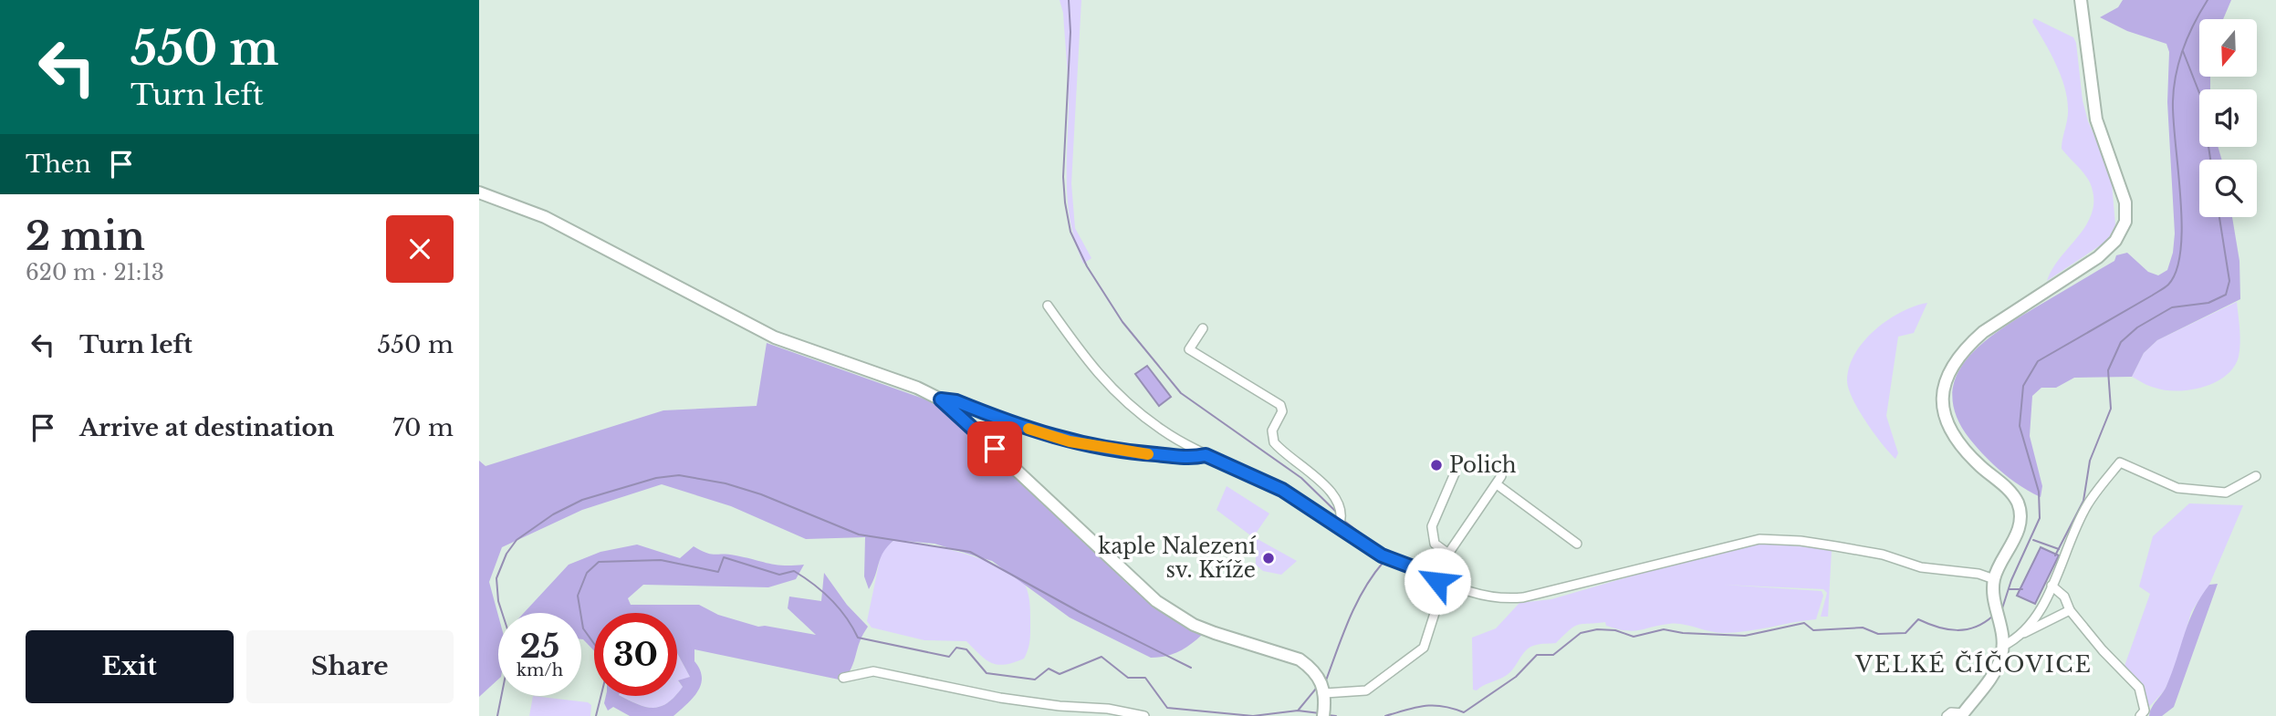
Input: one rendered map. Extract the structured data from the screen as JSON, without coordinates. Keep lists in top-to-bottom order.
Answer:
{
  "districts": ["VELKÉ ČÍČOVICE"],
  "places": ["Polich", "kaple Nalezení sv. Kříže"],
  "north": "bottom",
  "page": {
    "turn": ["550 m", "Turn left"],
    "then": "Then",
    "heading": ["2 min", "620 m · 21:13"],
    "list": [
      {
        "name": "Turn left",
        "value": "550 m"
      },
      {
        "name": "Arrive at destination",
        "value": "70 m"
      }
    ],
    "speed": "25 km/h",
    "limit": "30",
    "buttons": ["Exit", "Share"]
  }
}
